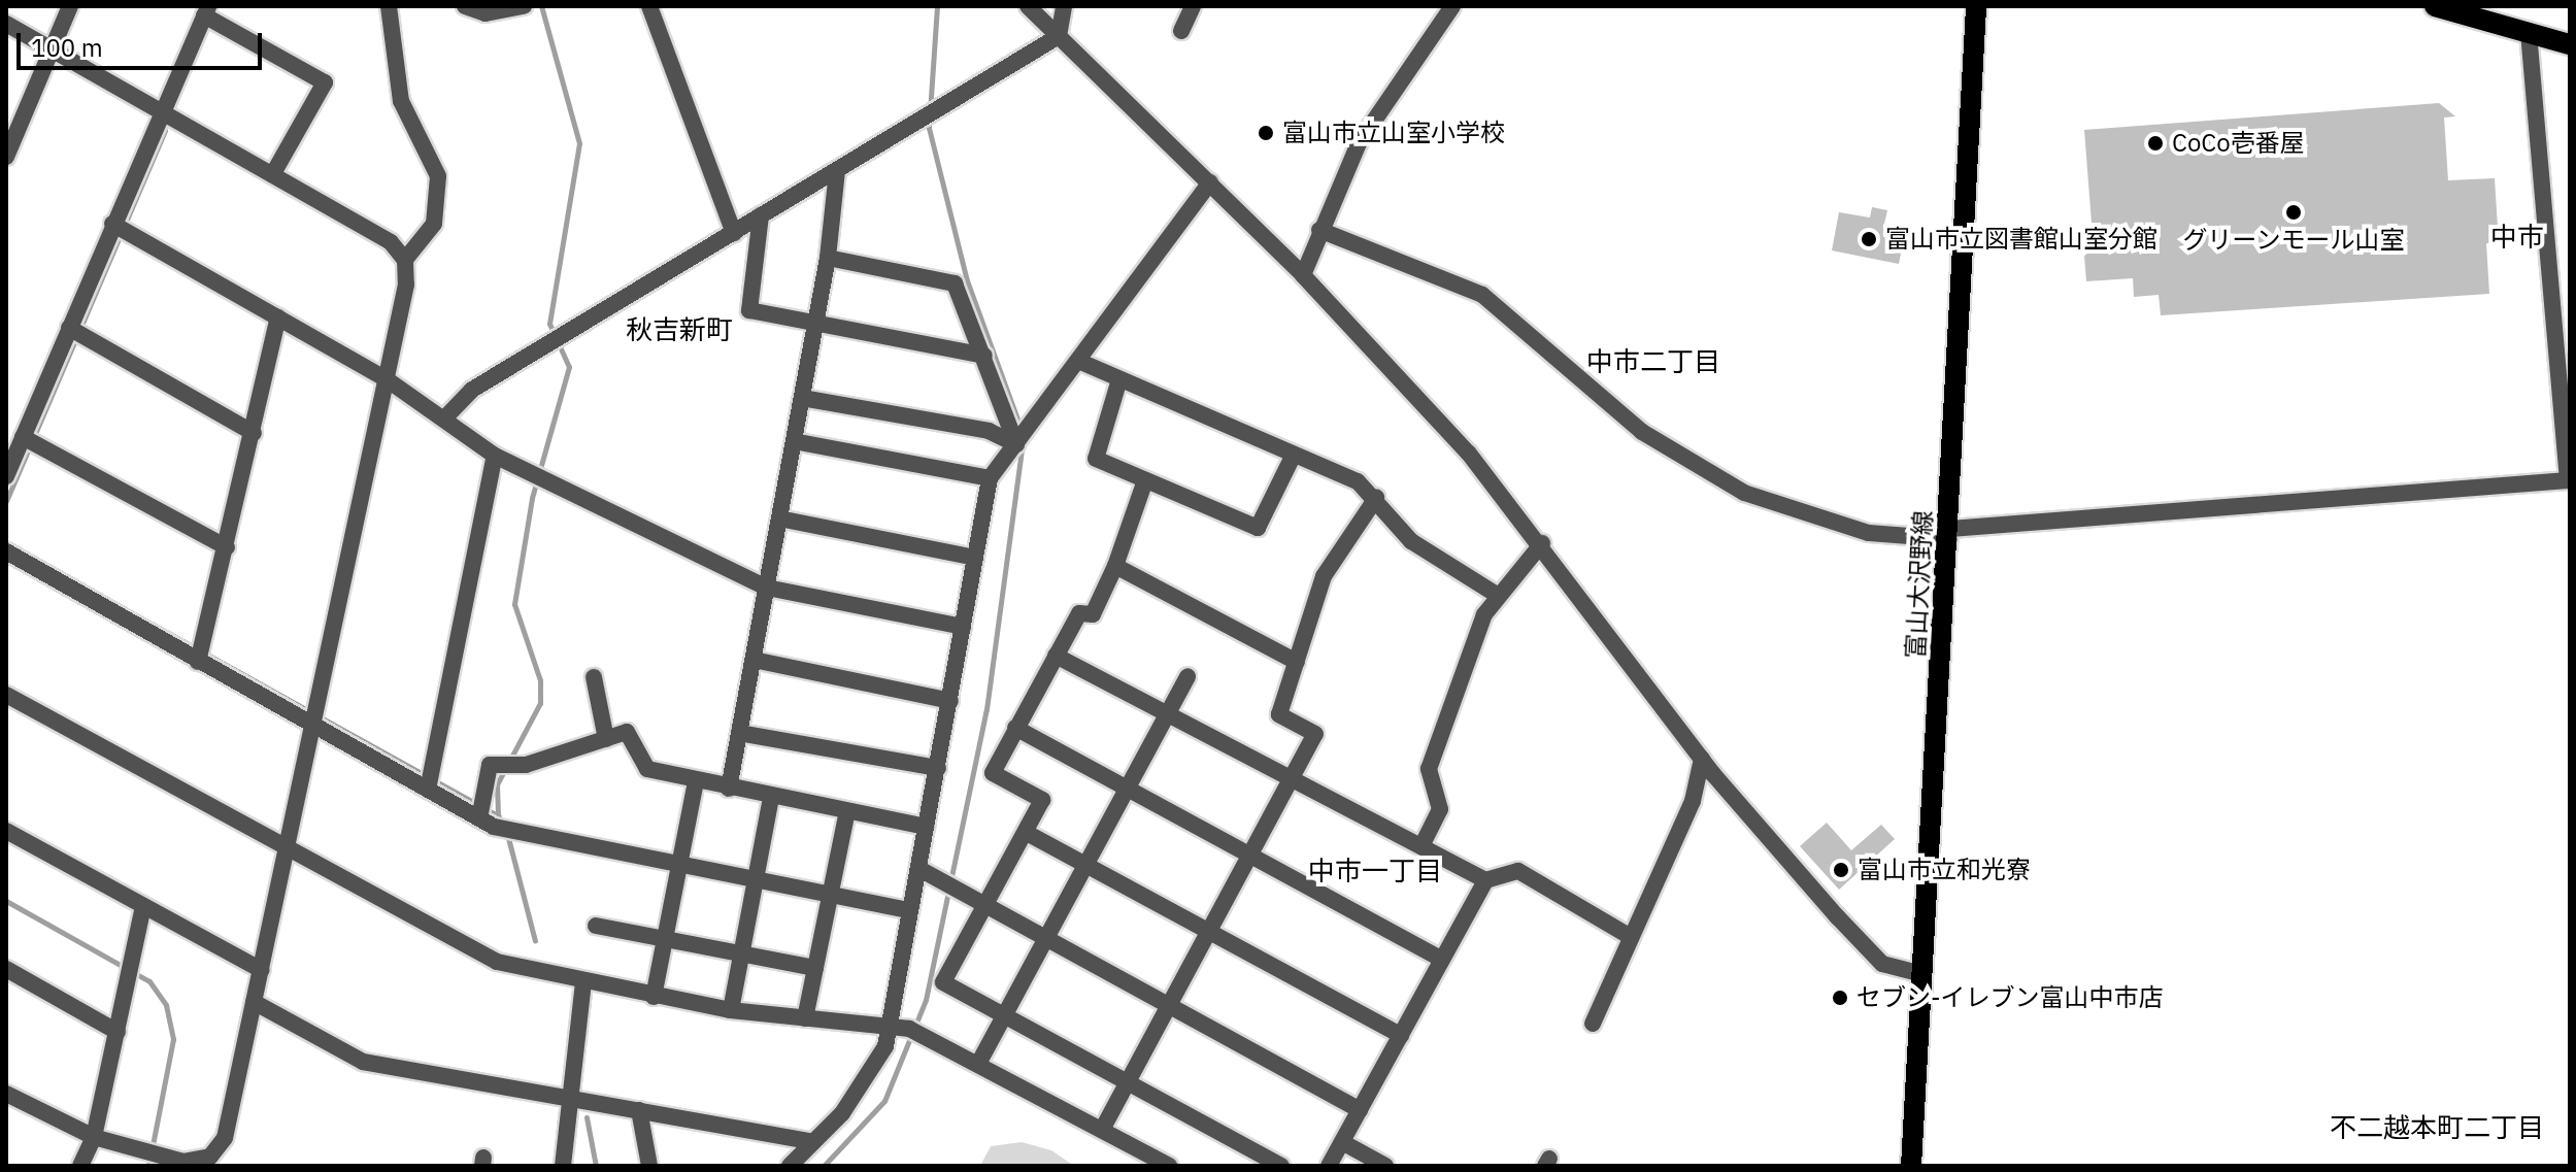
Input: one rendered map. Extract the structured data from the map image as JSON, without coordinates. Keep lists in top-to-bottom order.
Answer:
{
  "streets": {
    "main road": ["富山大沢野線"]
  },
  "districts": [
    "中市",
    "秋吉新町",
    "中市二丁目",
    "中市一丁目",
    "不二越本町二丁目"
  ],
  "places": [
    "富山市立山室小学校",
    "CoCo壱番屋",
    "グリーンモール山室",
    "富山市立図書館山室分館",
    "富山市立和光寮",
    "セブン-イレブン富山中市店"
  ],
  "scale_bar": "100 m"
}
